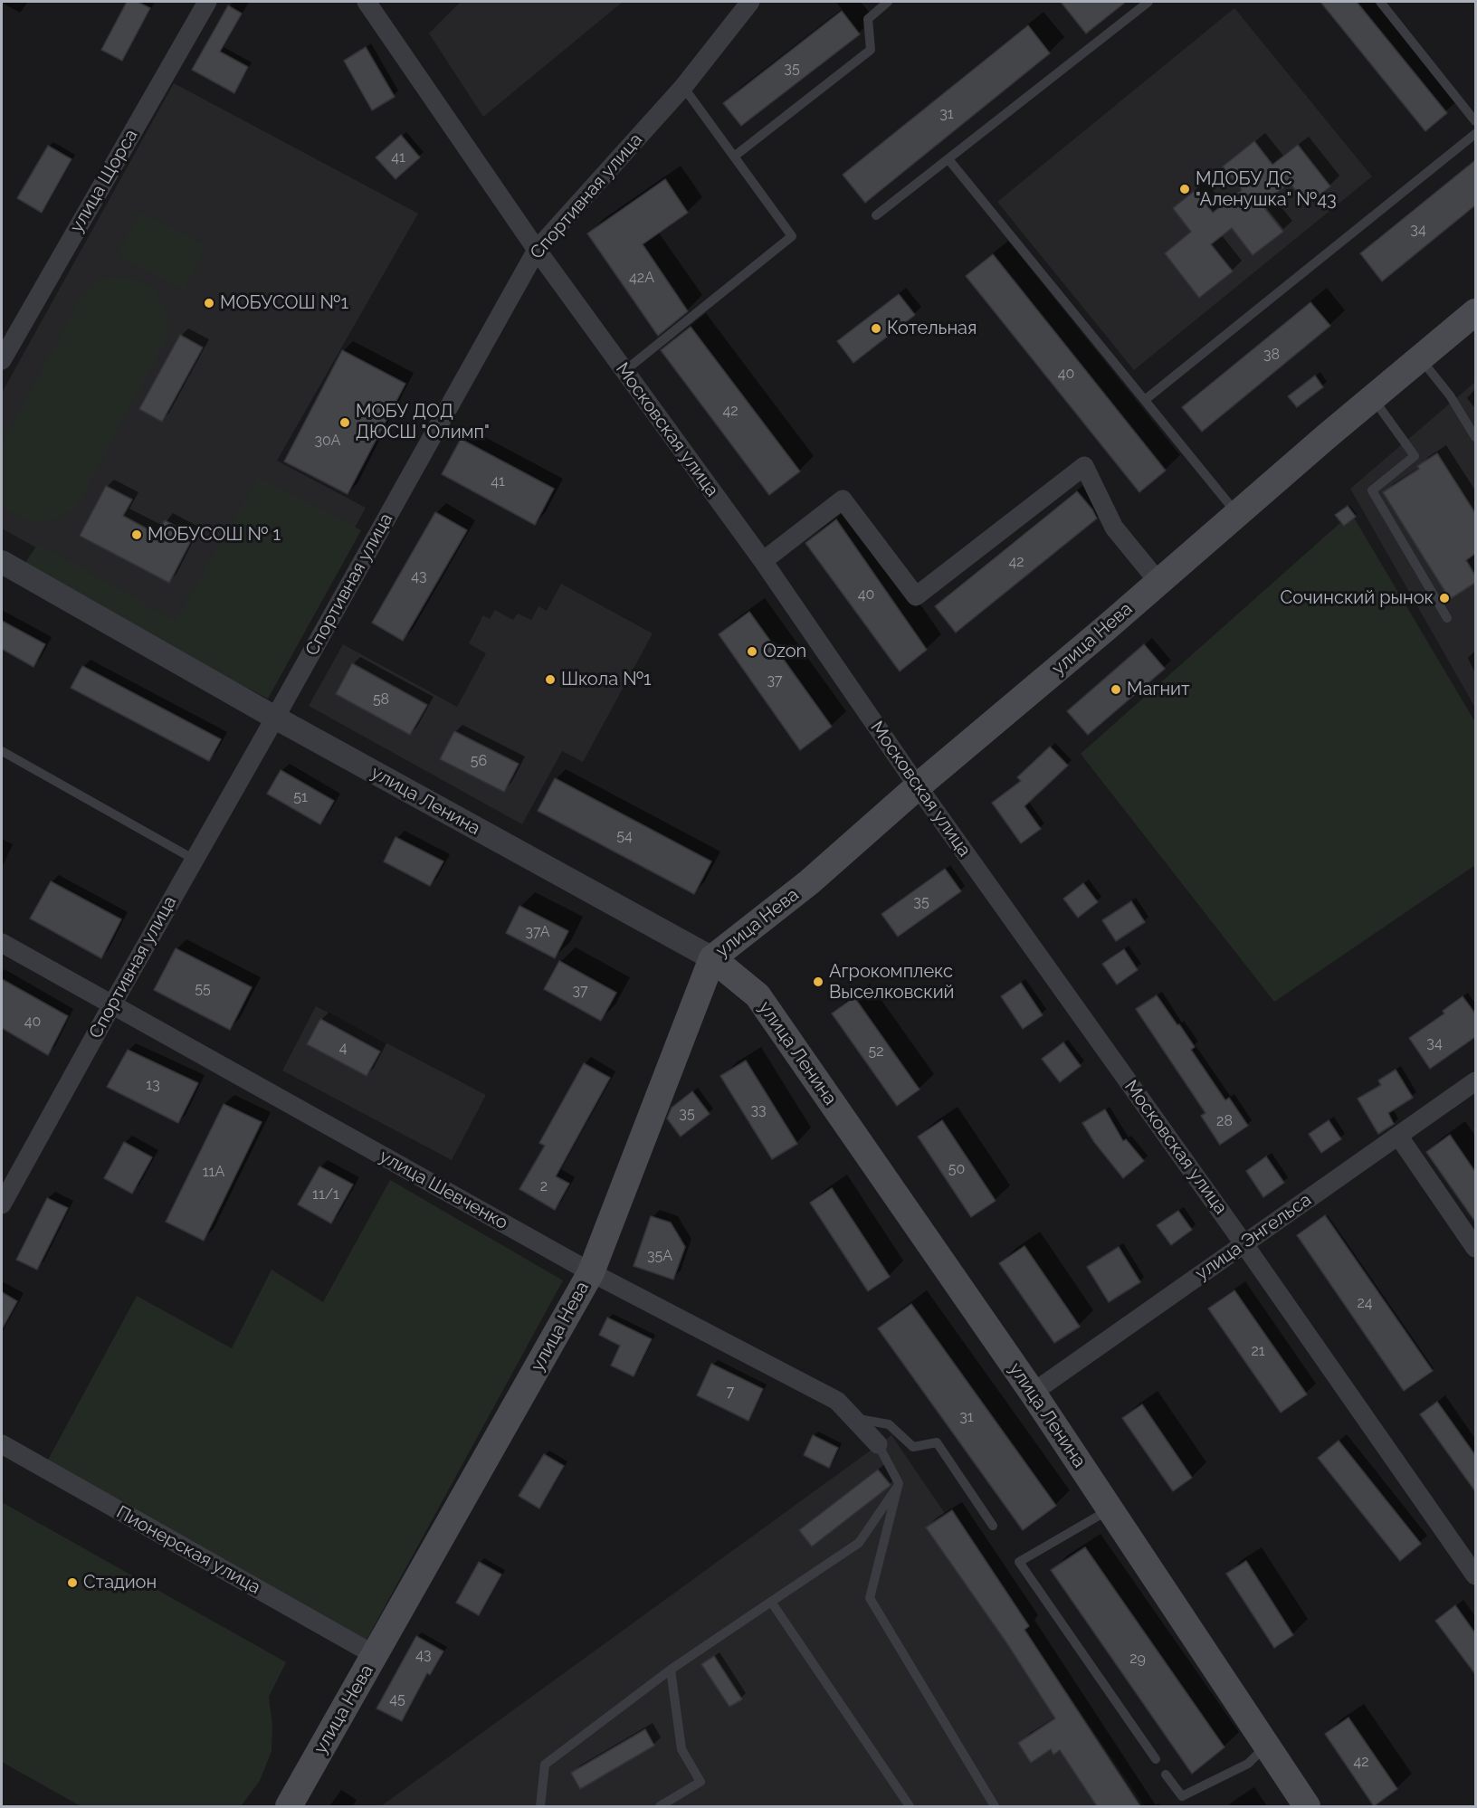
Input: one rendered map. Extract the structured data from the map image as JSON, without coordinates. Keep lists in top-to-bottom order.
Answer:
{
  "streets": {
    "main road": ["улица Нева", "улица Ленина"],
    "street": [
      "улица Щорса",
      "Спортивная улица",
      "Московская улица",
      "улица Шевченко",
      "улица Энгельса",
      "Пионерская улица"
    ]
  },
  "crossings": [
    ["Спортивная улица", "Московская улица"],
    ["Спортивная улица", "улица Ленина"],
    ["Спортивная улица", "улица Шевченко"],
    ["Московская улица", "улица Нева"],
    ["Московская улица", "улица Энгельса"],
    ["улица Нева", "улица Ленина"],
    ["улица Нева", "улица Шевченко"],
    ["улица Нева", "Пионерская улица"],
    ["улица Ленина", "улица Энгельса"]
  ],
  "places": [
    "МДОБУ ДС \"Аленушка\" №43",
    "МОБУСОШ №1",
    "Котельная",
    "МОБУ ДОД ДЮСШ \"Олимп\"",
    "МОБУСОШ № 1",
    "Сочинский рынок",
    "Ozon",
    "Школа №1",
    "Магнит",
    "Агрокомплекс Выселковский",
    "Стадион"
  ],
  "house_numbers": [
    "35",
    "31",
    "41",
    "34",
    "42А",
    "38",
    "40",
    "42",
    "30А",
    "41",
    "42",
    "43",
    "40",
    "37",
    "58",
    "56",
    "51",
    "54",
    "35",
    "37А",
    "55",
    "37",
    "40",
    "34",
    "4",
    "52",
    "13",
    "33",
    "35",
    "28",
    "50",
    "11А",
    "2",
    "11/1",
    "35А",
    "24",
    "21",
    "7",
    "31",
    "43",
    "29",
    "45",
    "42"
  ]
}
